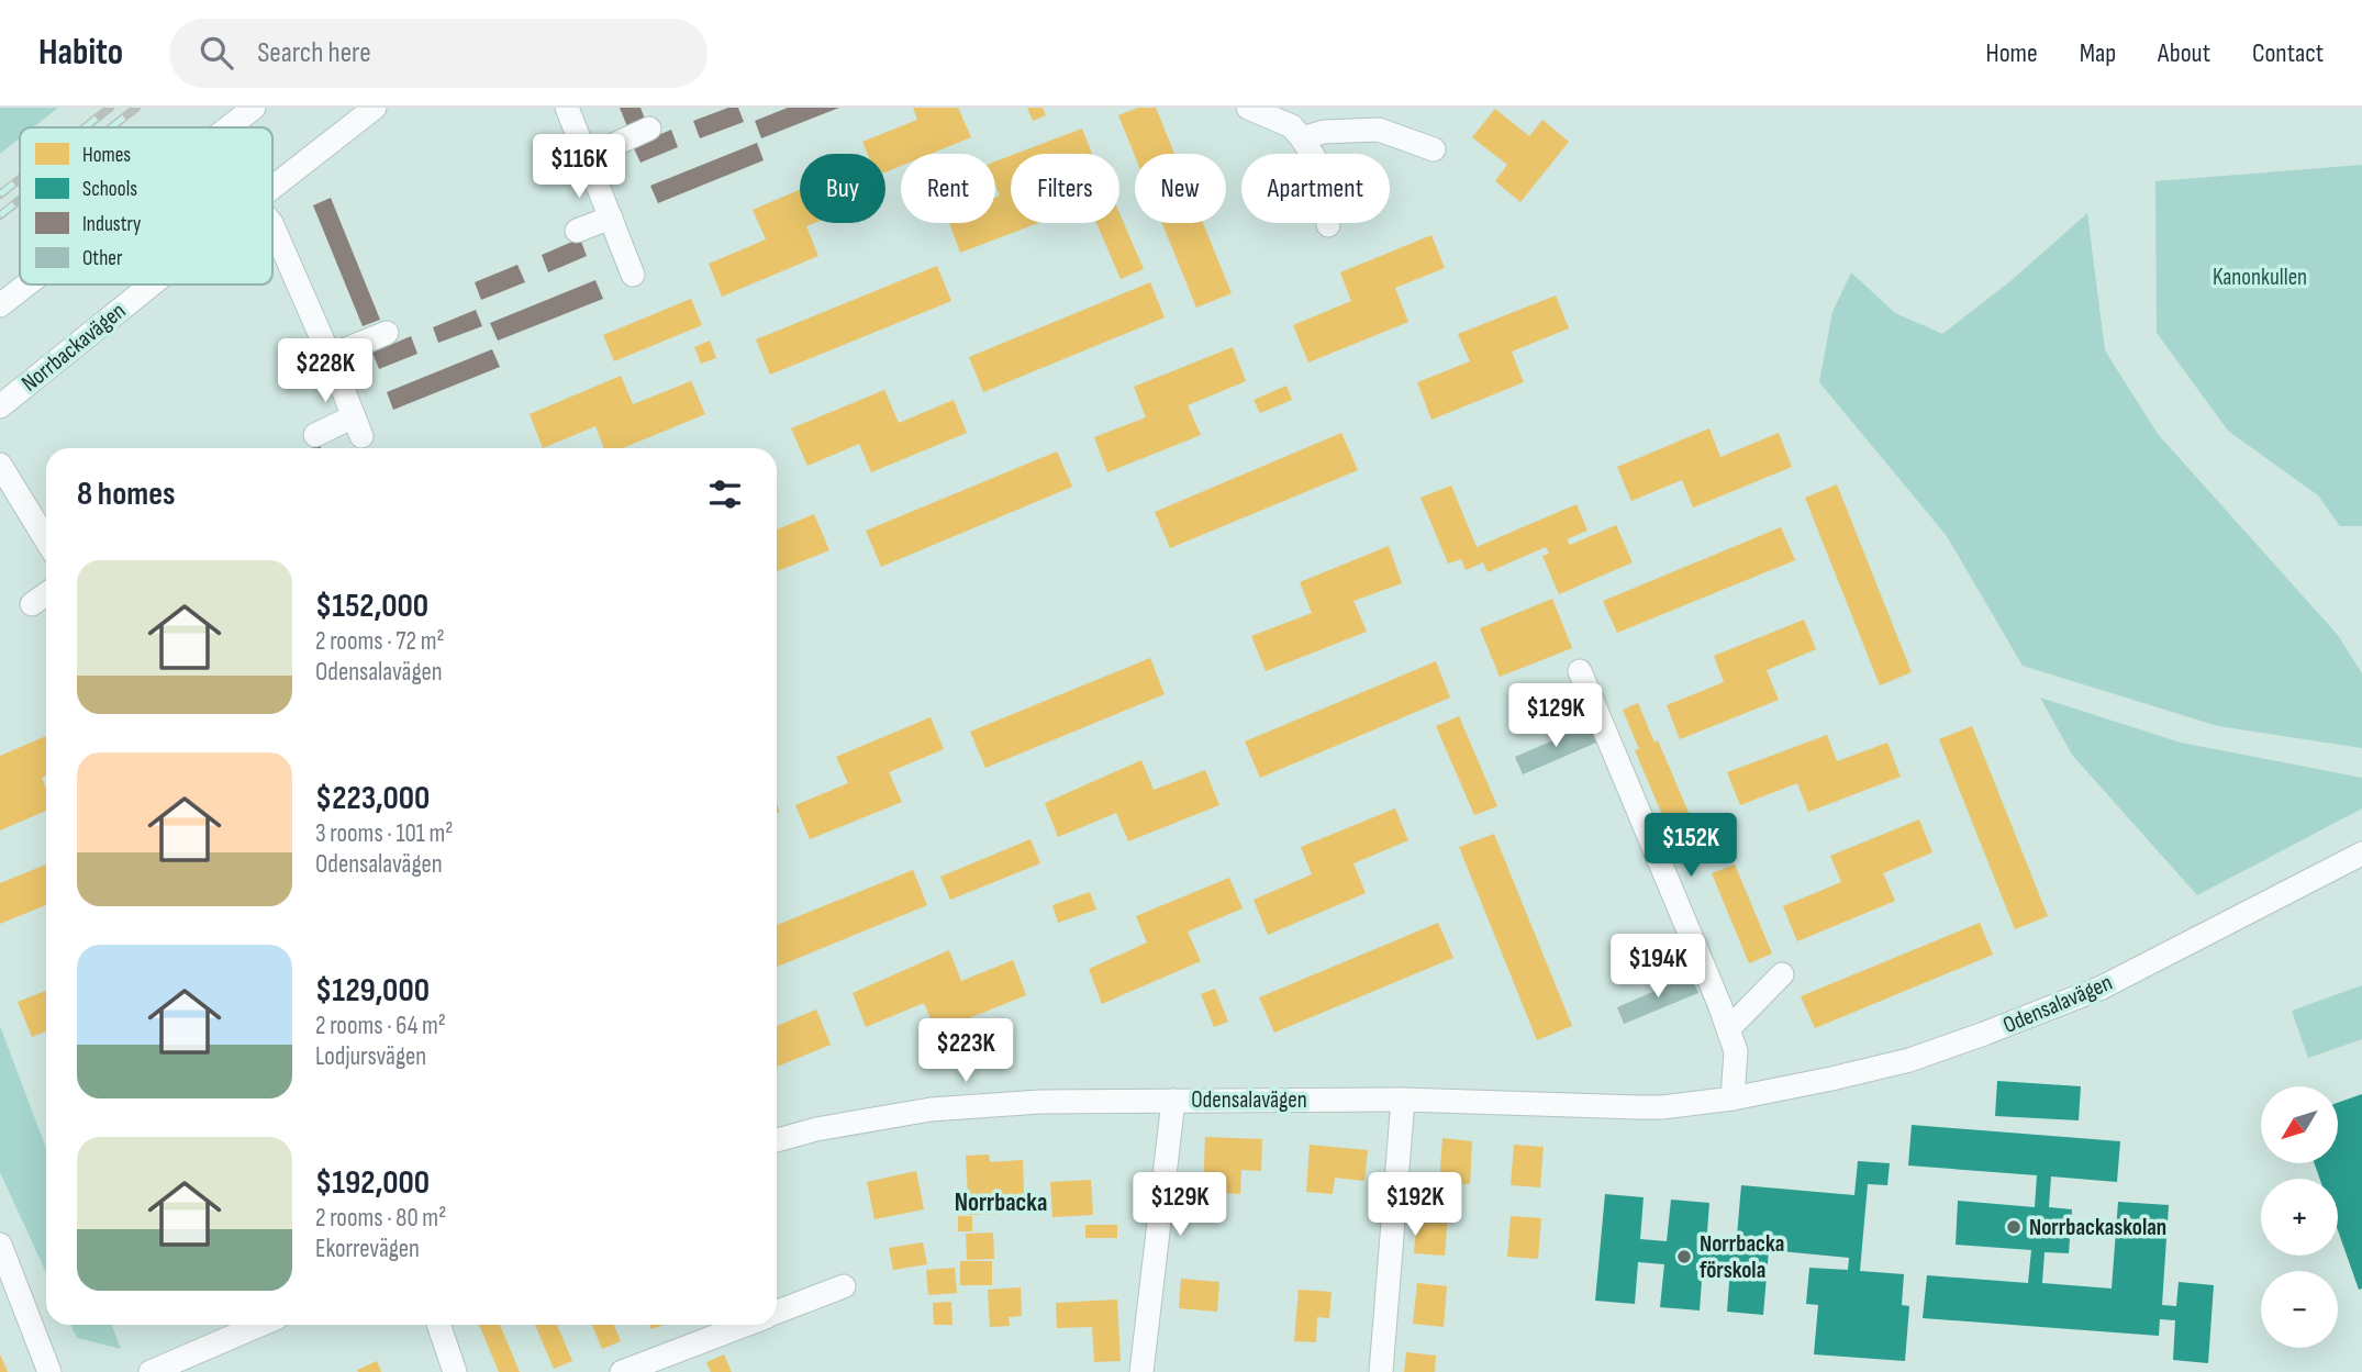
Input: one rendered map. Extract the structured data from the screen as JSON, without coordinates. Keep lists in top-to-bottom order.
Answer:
{
  "streets": {
    "street": ["Norrbackavägen", "Odensalavägen"]
  },
  "districts": ["Norrbacka"],
  "parks": ["Kanonkullen"],
  "places": ["Norrbackaskolan", "Norrbacka förskola"],
  "legend": [
    "Homes",
    "Schools",
    "Industry",
    "Other"
  ],
  "north": "bottom left",
  "page": {
    "header": "Habito",
    "search": "Search here",
    "nav": [
      "Home",
      "Map",
      "About",
      "Contact"
    ],
    "price": [
      "$116K",
      "$228K",
      "$129K",
      "$152K",
      "$194K",
      "$223K",
      "$129K",
      "$192K"
    ],
    "chip": [
      "Buy",
      "Rent",
      "Filters",
      "New",
      "Apartment"
    ],
    "heading": "8 homes",
    "list": [
      {
        "name": "$152,000",
        "note": "2 rooms · 72 m² · Odensalavägen"
      },
      {
        "name": "$223,000",
        "note": "3 rooms · 101 m² · Odensalavägen"
      },
      {
        "name": "$129,000",
        "note": "2 rooms · 64 m² · Lodjursvägen"
      },
      {
        "name": "$192,000",
        "note": "2 rooms · 80 m² · Ekorrevägen"
      }
    ],
    "map_buttons": ["+", "−"]
  }
}
